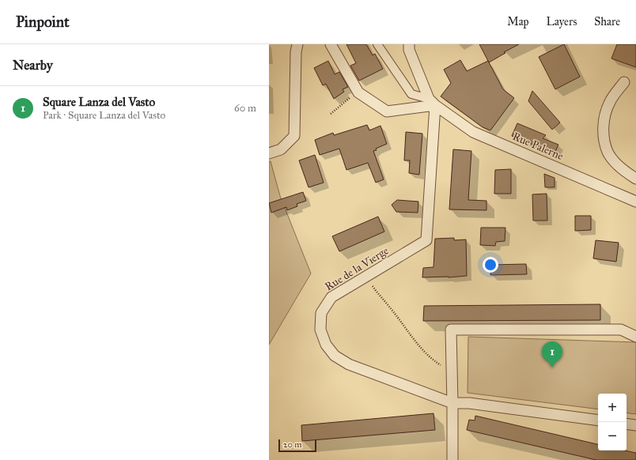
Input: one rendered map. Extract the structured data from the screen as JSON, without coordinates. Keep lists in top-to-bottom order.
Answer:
{
  "streets": {
    "street": ["Rue Palerne", "Rue de la Vierge"]
  },
  "crossings": [
    ["Rue Palerne", "Rue de la Vierge"]
  ],
  "scale_bar": "20 m",
  "page": {
    "header": "Pinpoint",
    "nav": ["Map", "Layers", "Share"],
    "heading": "Nearby",
    "list": [
      {
        "mark": "1",
        "name": "Square Lanza del Vasto",
        "note": "Park · Square Lanza del Vasto",
        "value": "60 m"
      }
    ],
    "pins": "1",
    "map_buttons": ["+", "−"],
    "scale": "20 m"
  }
}
